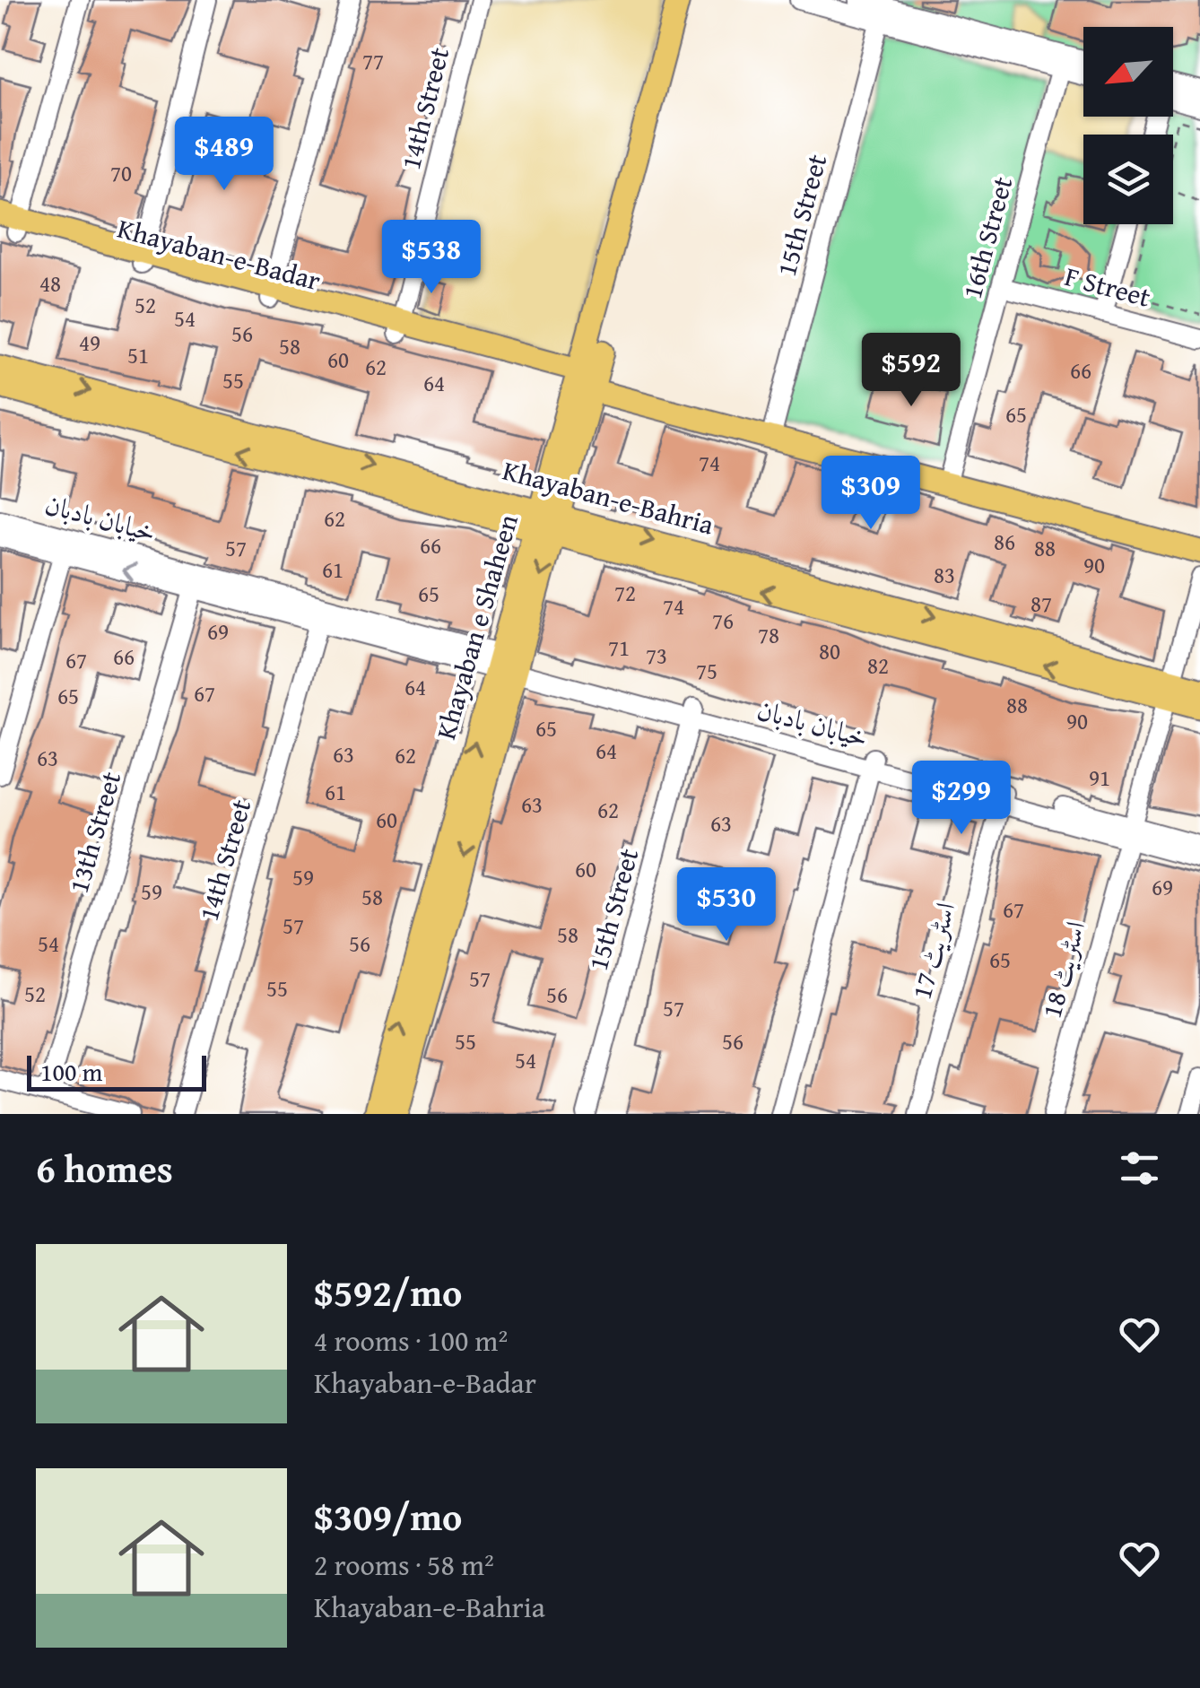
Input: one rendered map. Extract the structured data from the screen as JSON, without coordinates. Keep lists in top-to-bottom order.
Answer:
{
  "streets": {
    "main road": ["Khayaban-e-Badar", "Khayaban-e-Bahria", "Khayaban e Shaheen"],
    "street": [
      "14th Street",
      "15th Street",
      "16th Street",
      "F Street",
      "خیابان بادبان",
      "13th Street",
      "اسٹریٹ 17",
      "اسٹریٹ 18"
    ]
  },
  "crossings": [
    ["14th Street", "Khayaban-e-Badar"],
    ["14th Street", "خیابان بادبان"],
    ["15th Street", "Khayaban-e-Badar"],
    ["15th Street", "خیابان بادبان"],
    ["16th Street", "Khayaban-e-Badar"],
    ["16th Street", "F Street"],
    ["Khayaban-e-Badar", "Khayaban e Shaheen"],
    ["Khayaban-e-Bahria", "Khayaban e Shaheen"],
    ["Khayaban-e-Bahria", "اسٹریٹ 18"],
    ["خیابان بادبان", "Khayaban e Shaheen"],
    ["خیابان بادبان", "13th Street"],
    ["خیابان بادبان", "اسٹریٹ 17"],
    ["خیابان بادبان", "اسٹریٹ 18"]
  ],
  "house_numbers": [
    "77",
    "70",
    "48",
    "52",
    "54",
    "56",
    "49",
    "58",
    "51",
    "60",
    "62",
    "66",
    "55",
    "64",
    "65",
    "74",
    "62",
    "86",
    "66",
    "57",
    "88",
    "90",
    "61",
    "83",
    "72",
    "65",
    "87",
    "74",
    "76",
    "69",
    "78",
    "71",
    "80",
    "73",
    "66",
    "67",
    "82",
    "75",
    "64",
    "67",
    "65",
    "88",
    "90",
    "65",
    "64",
    "63",
    "62",
    "63",
    "91",
    "61",
    "63",
    "62",
    "60",
    "63",
    "60",
    "59",
    "69",
    "59",
    "58",
    "67",
    "57",
    "58",
    "54",
    "56",
    "65",
    "57",
    "55",
    "52",
    "56",
    "57",
    "55",
    "56",
    "54"
  ],
  "scale_bar": "100 m",
  "north": "bottom left",
  "page": {
    "price": [
      "$489",
      "$538",
      "$592",
      "$309",
      "$299",
      "$530"
    ],
    "scale": "100 m",
    "heading": "6 homes",
    "list": [
      {
        "name": "$592/mo",
        "note": "4 rooms · 100 m² · Khayaban-e-Badar"
      },
      {
        "name": "$309/mo",
        "note": "2 rooms · 58 m² · Khayaban-e-Bahria"
      }
    ]
  }
}
